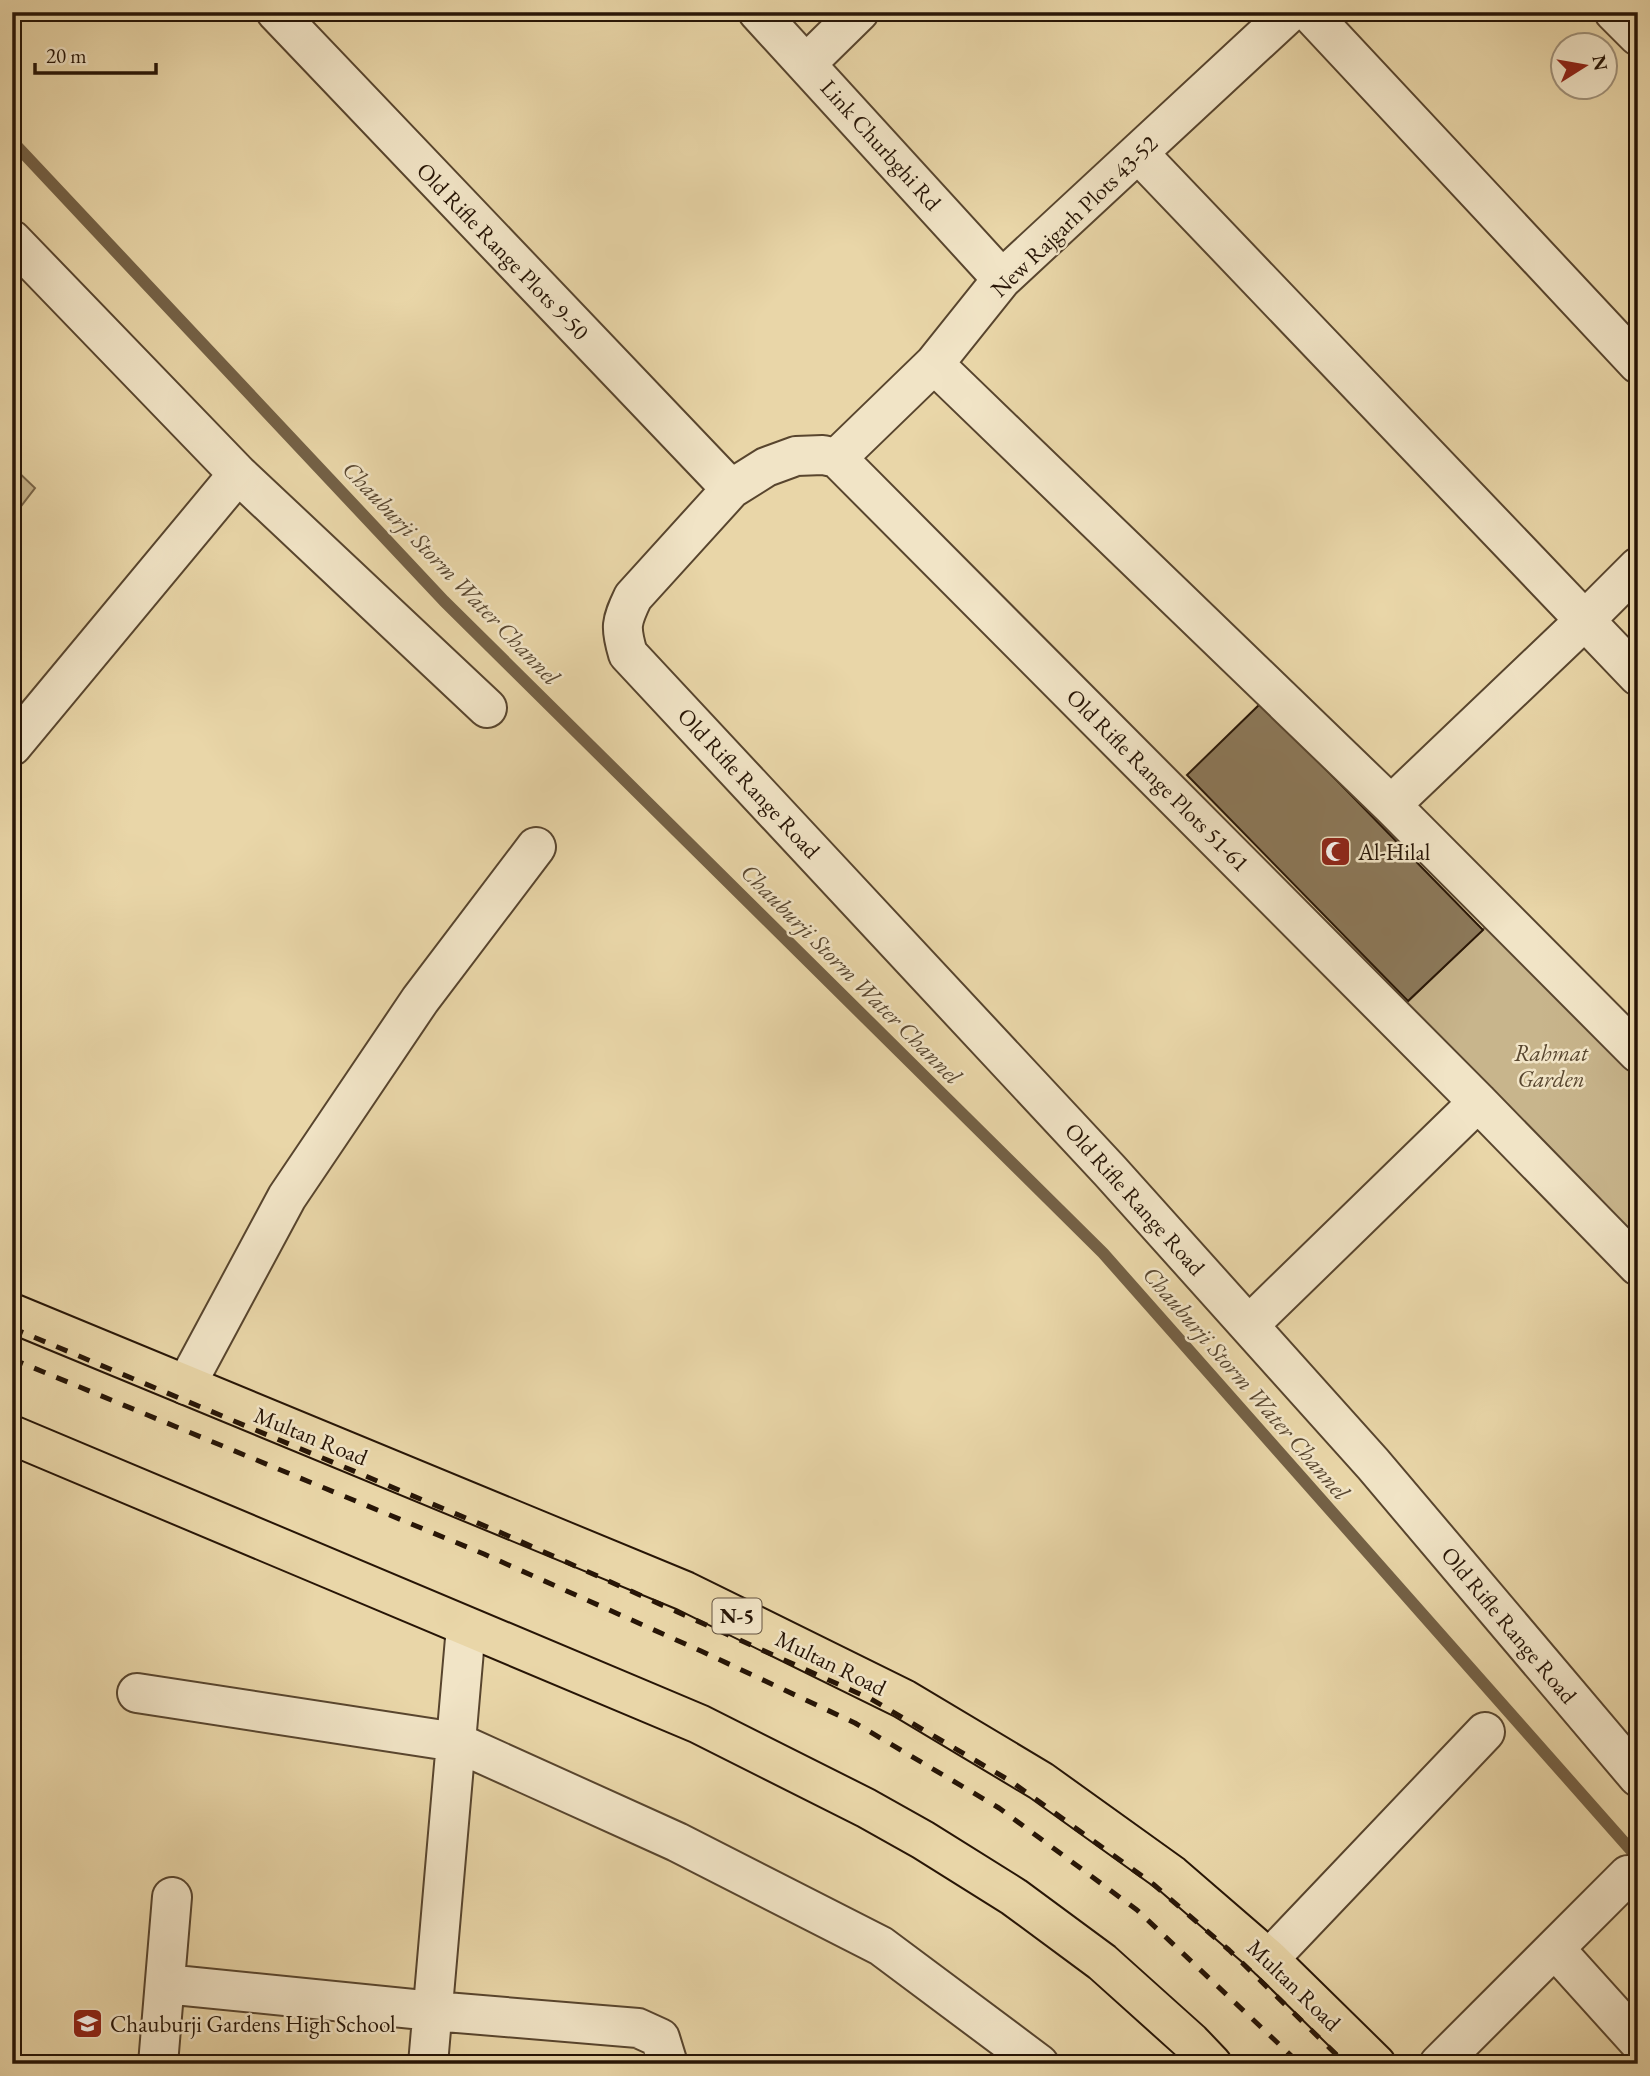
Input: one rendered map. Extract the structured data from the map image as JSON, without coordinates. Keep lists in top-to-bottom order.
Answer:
{
  "streets": {
    "main road": ["Multan Road", "N-5"],
    "street": [
      "Link Churbghi Rd",
      "New Rajgarh Plots 43-52",
      "Old Rifle Range Plots 9-50",
      "Old Rifle Range Plots 51-61",
      "Old Rifle Range Road"
    ]
  },
  "crossings": [
    ["Link Churbghi Rd", "New Rajgarh Plots 43-52"],
    ["New Rajgarh Plots 43-52", "Old Rifle Range Plots 51-61"],
    ["Old Rifle Range Plots 9-50", "Old Rifle Range Road"]
  ],
  "water": ["Chauburji Storm Water Channel"],
  "parks": ["Rahmat Garden"],
  "places": {
    "mosque": ["Al-Hilal"],
    "school or university": ["Chauburji Gardens High School"]
  },
  "scale_bar": "20 m",
  "north": "right"
}
